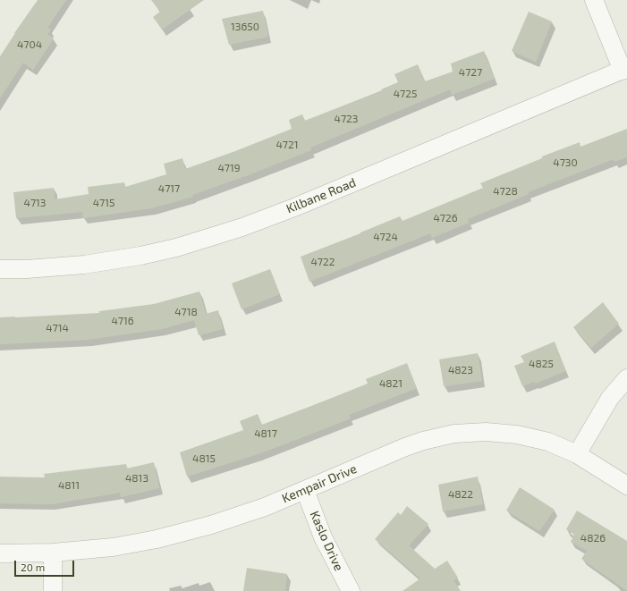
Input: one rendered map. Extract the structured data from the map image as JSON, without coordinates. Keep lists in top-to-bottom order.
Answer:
{
  "streets": {
    "street": ["Kilbane Road", "Kempair Drive", "Kaslo Drive"]
  },
  "crossings": [
    ["Kempair Drive", "Kaslo Drive"]
  ],
  "house_numbers": [
    "13650",
    "4704",
    "4727",
    "4725",
    "4723",
    "4721",
    "4730",
    "4719",
    "4717",
    "4728",
    "4713",
    "4715",
    "4726",
    "4724",
    "4722",
    "4718",
    "4716",
    "4714",
    "4825",
    "4823",
    "4821",
    "4817",
    "4815",
    "4813",
    "4811",
    "4822",
    "4826"
  ],
  "scale_bar": "20 m"
}
